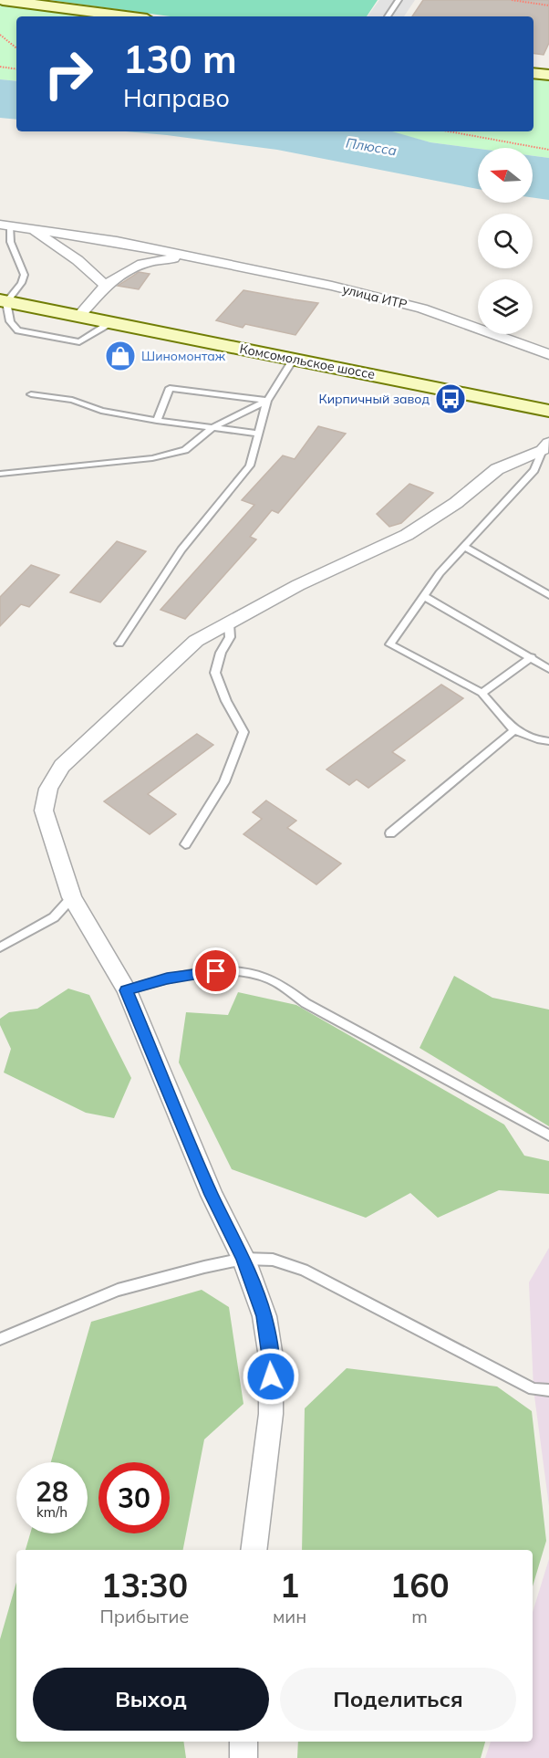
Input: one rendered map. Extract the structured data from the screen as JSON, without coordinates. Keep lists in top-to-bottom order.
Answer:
{
  "streets": {
    "main road": ["Комсомольское шоссе"],
    "street": ["улица ИТР"]
  },
  "water": ["Плюсса"],
  "places": {
    "shop": ["Шиномонтаж"],
    "bus stop": ["Кирпичный завод"]
  },
  "north": "left",
  "page": {
    "turn": ["130 m", "Направо"],
    "speed": "28 km/h",
    "limit": "30",
    "eta": [
      "13:30",
      "Прибытие",
      "1",
      "мин",
      "160",
      "m"
    ],
    "buttons": ["Выход", "Поделиться"]
  }
}
